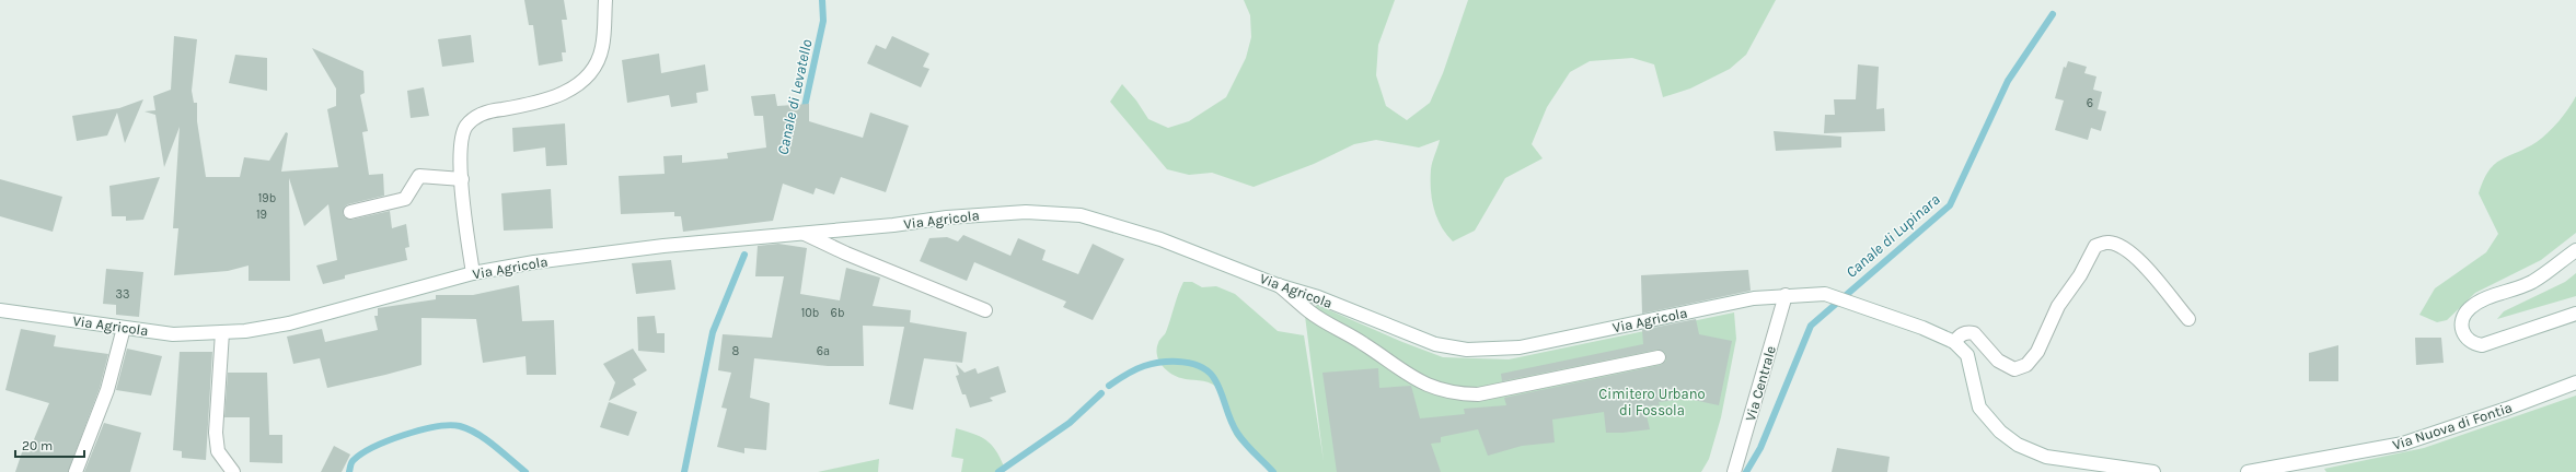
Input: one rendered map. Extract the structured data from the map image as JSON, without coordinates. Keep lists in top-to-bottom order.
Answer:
{
  "streets": {
    "street": ["Via Agricola", "Via Centrale", "Via Nuova di Fontia"]
  },
  "crossings": [
    ["Via Agricola", "Via Centrale"]
  ],
  "water": ["Canale di Levatello", "Canale di Lupinara"],
  "parks": ["Cimitero Urbano di Fossola"],
  "house_numbers": [
    "6",
    "19b",
    "19",
    "33",
    "10b",
    "6b",
    "8",
    "6a"
  ],
  "scale_bar": "20 m"
}
